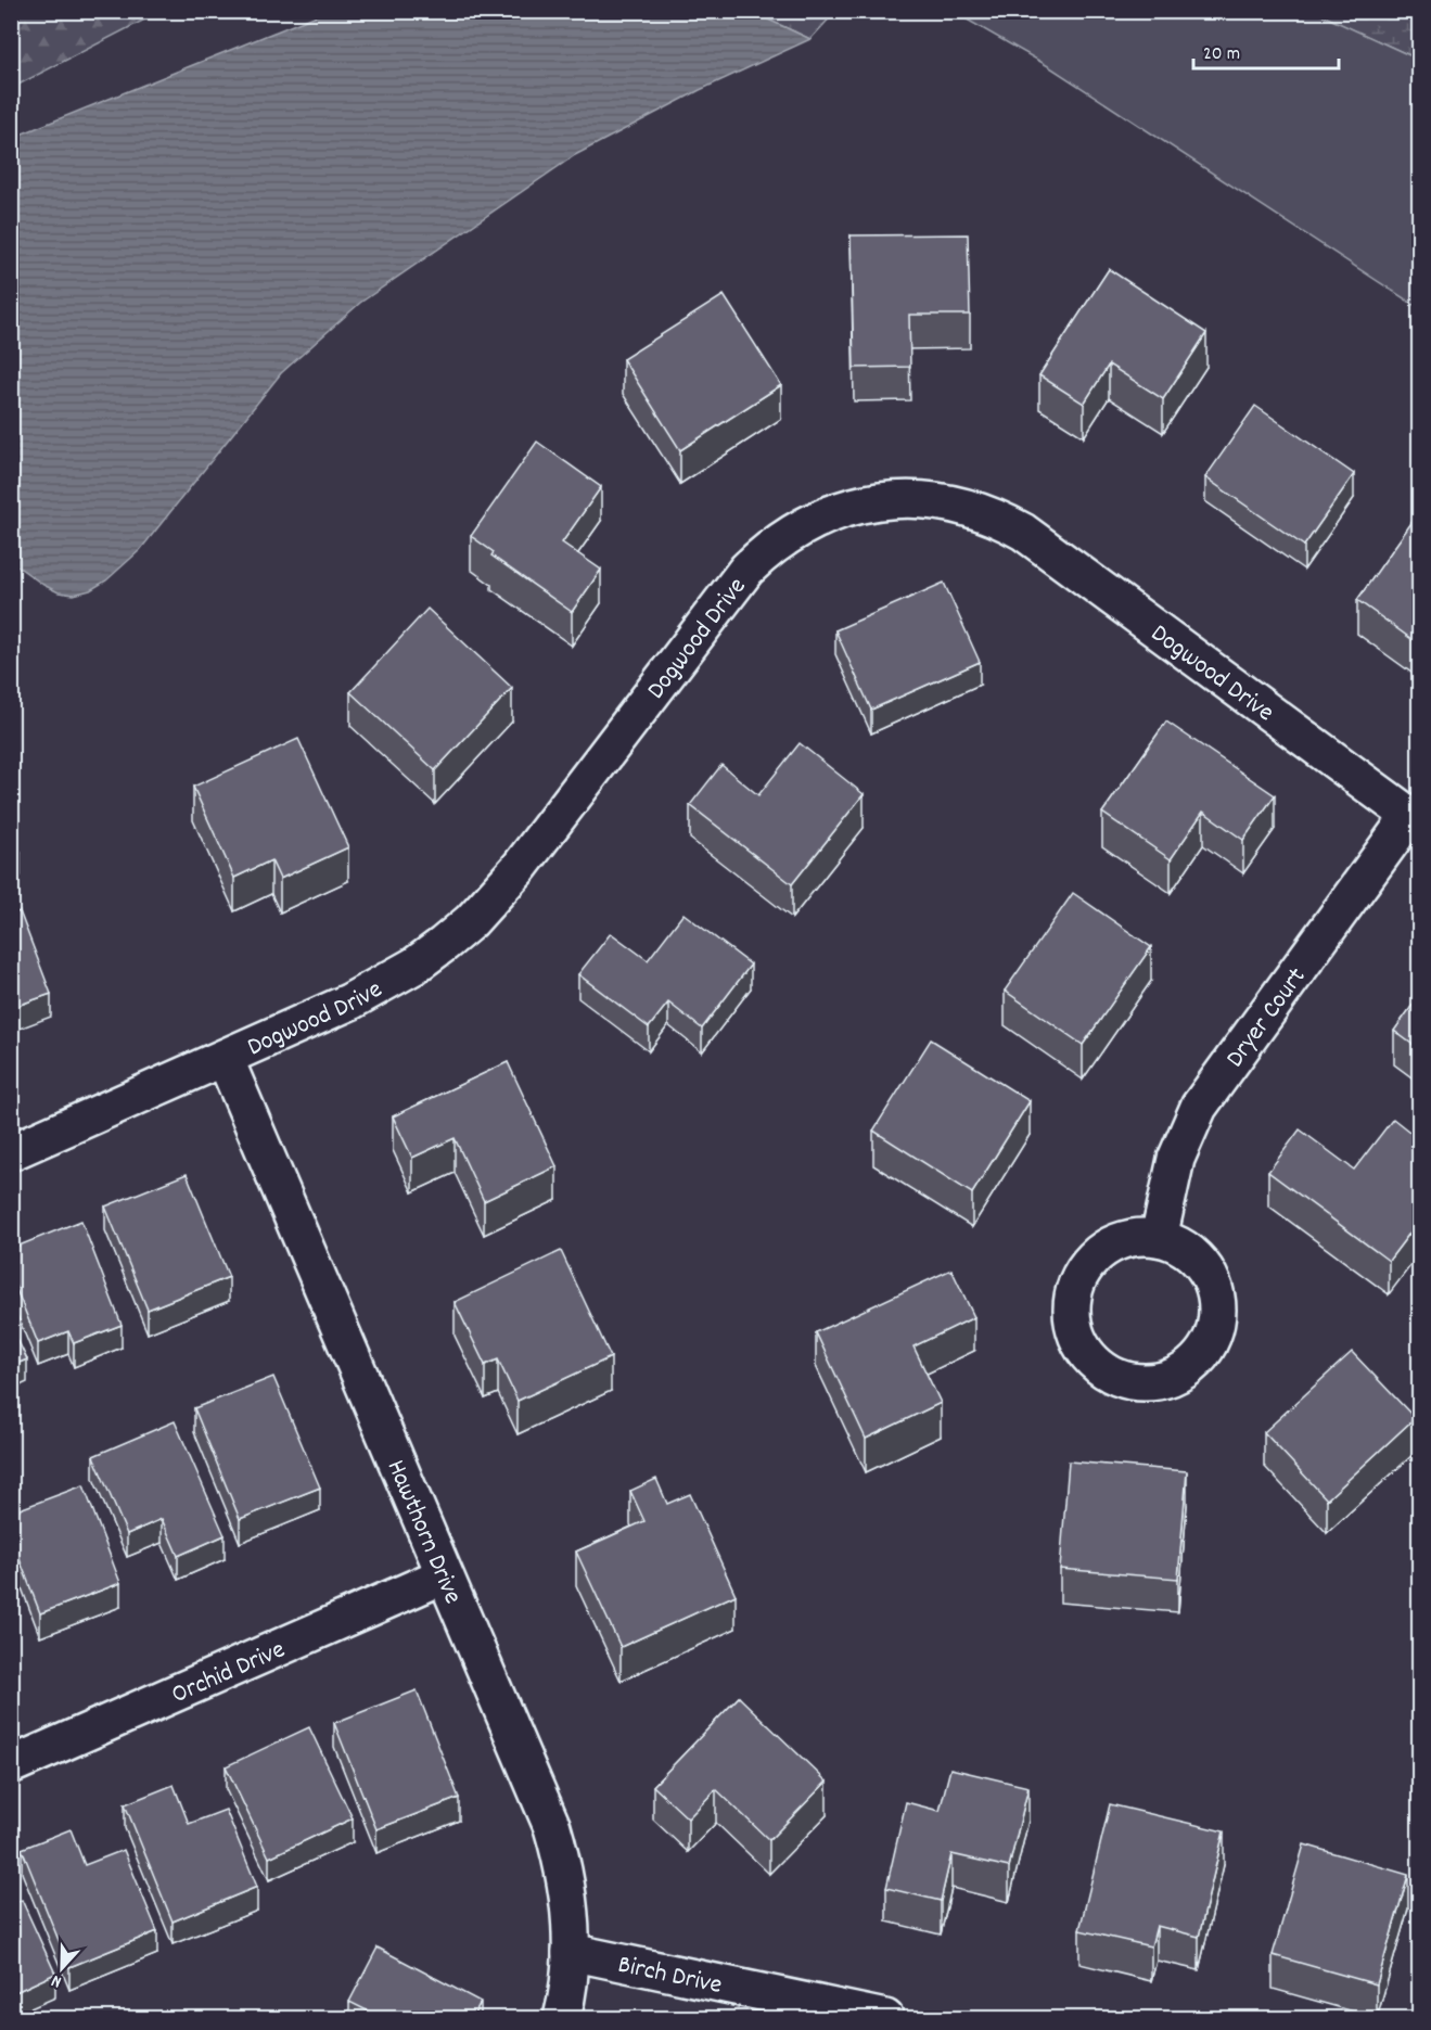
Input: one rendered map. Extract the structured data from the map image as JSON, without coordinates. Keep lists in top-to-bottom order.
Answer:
{
  "streets": {
    "street": [
      "Dogwood Drive",
      "Dryer Court",
      "Hawthorn Drive",
      "Orchid Drive",
      "Birch Drive"
    ]
  },
  "crossings": [
    ["Dogwood Drive", "Dryer Court"],
    ["Dogwood Drive", "Hawthorn Drive"],
    ["Hawthorn Drive", "Orchid Drive"],
    ["Hawthorn Drive", "Birch Drive"]
  ],
  "scale_bar": "20 m",
  "north": "bottom"
}
